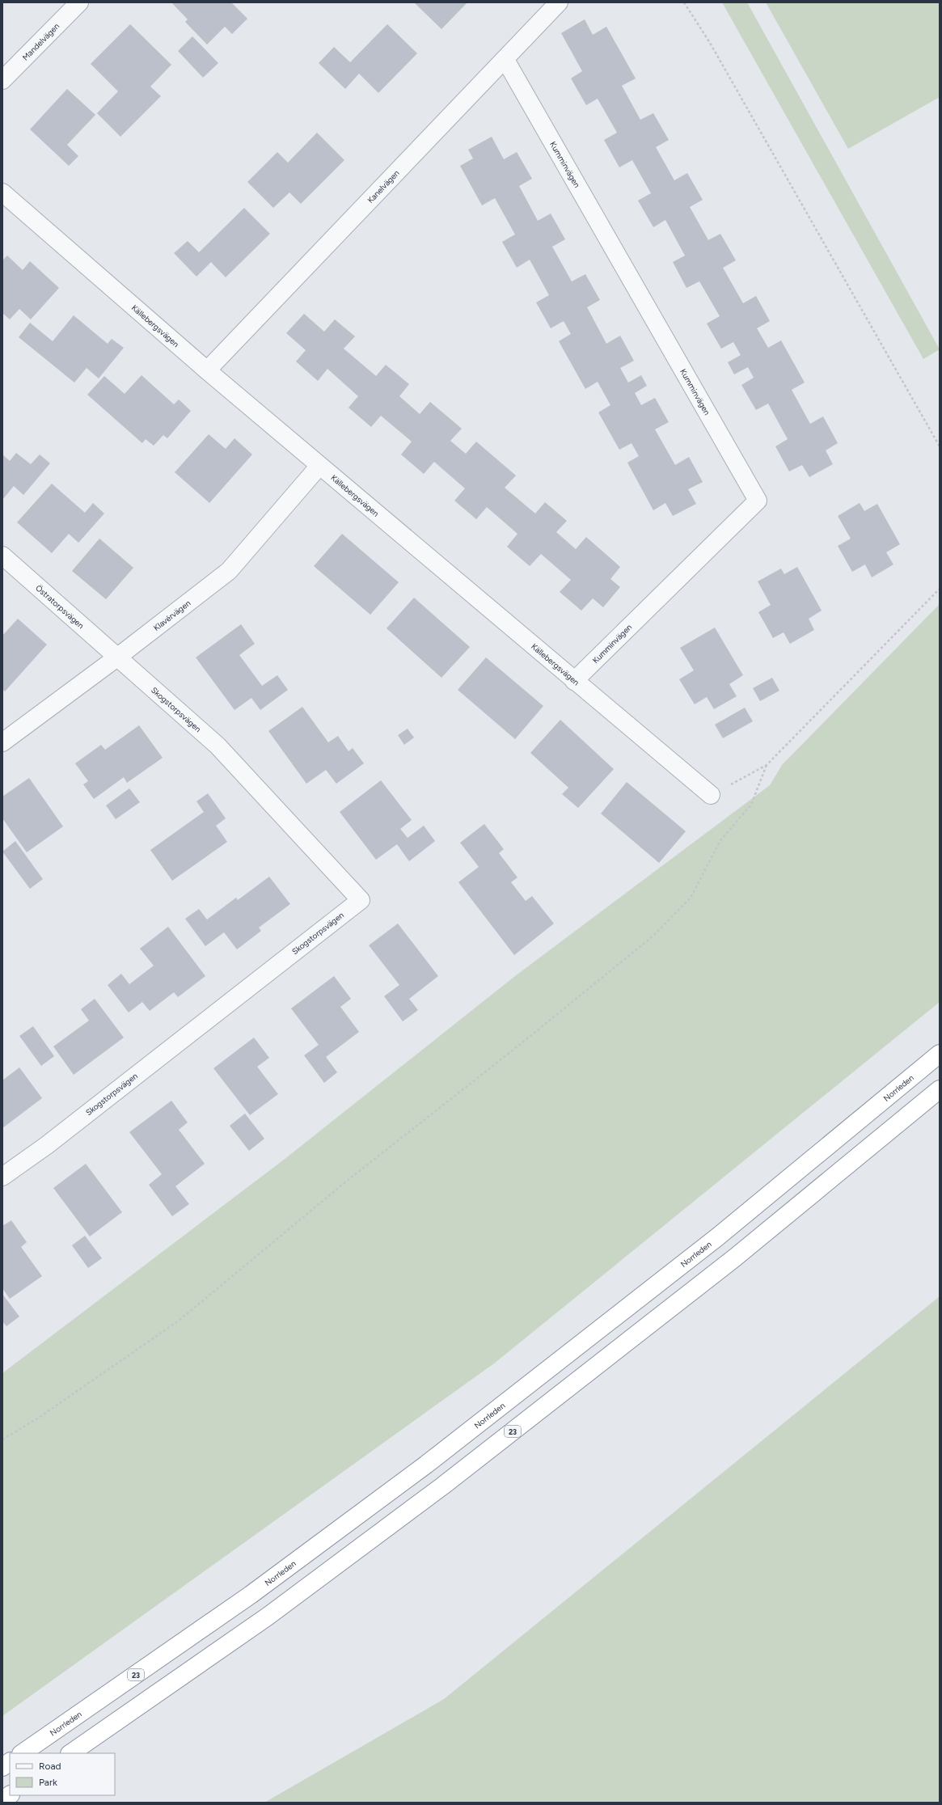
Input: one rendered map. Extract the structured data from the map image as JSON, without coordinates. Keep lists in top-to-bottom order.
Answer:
{
  "streets": {
    "highway": ["Norrleden", "23"],
    "street": [
      "Mandelvägen",
      "Kumminvägen",
      "Kanelvägen",
      "Källebergsvägen",
      "Östratorpsvägen",
      "Klavérvägen",
      "Skogstorpsvägen"
    ]
  },
  "crossings": [
    ["Kumminvägen", "Kanelvägen"],
    ["Kumminvägen", "Källebergsvägen"],
    ["Kanelvägen", "Källebergsvägen"],
    ["Källebergsvägen", "Klavérvägen"],
    ["Östratorpsvägen", "Klavérvägen"],
    ["Östratorpsvägen", "Skogstorpsvägen"],
    ["Klavérvägen", "Skogstorpsvägen"]
  ],
  "legend": ["Road", "Park"]
}
